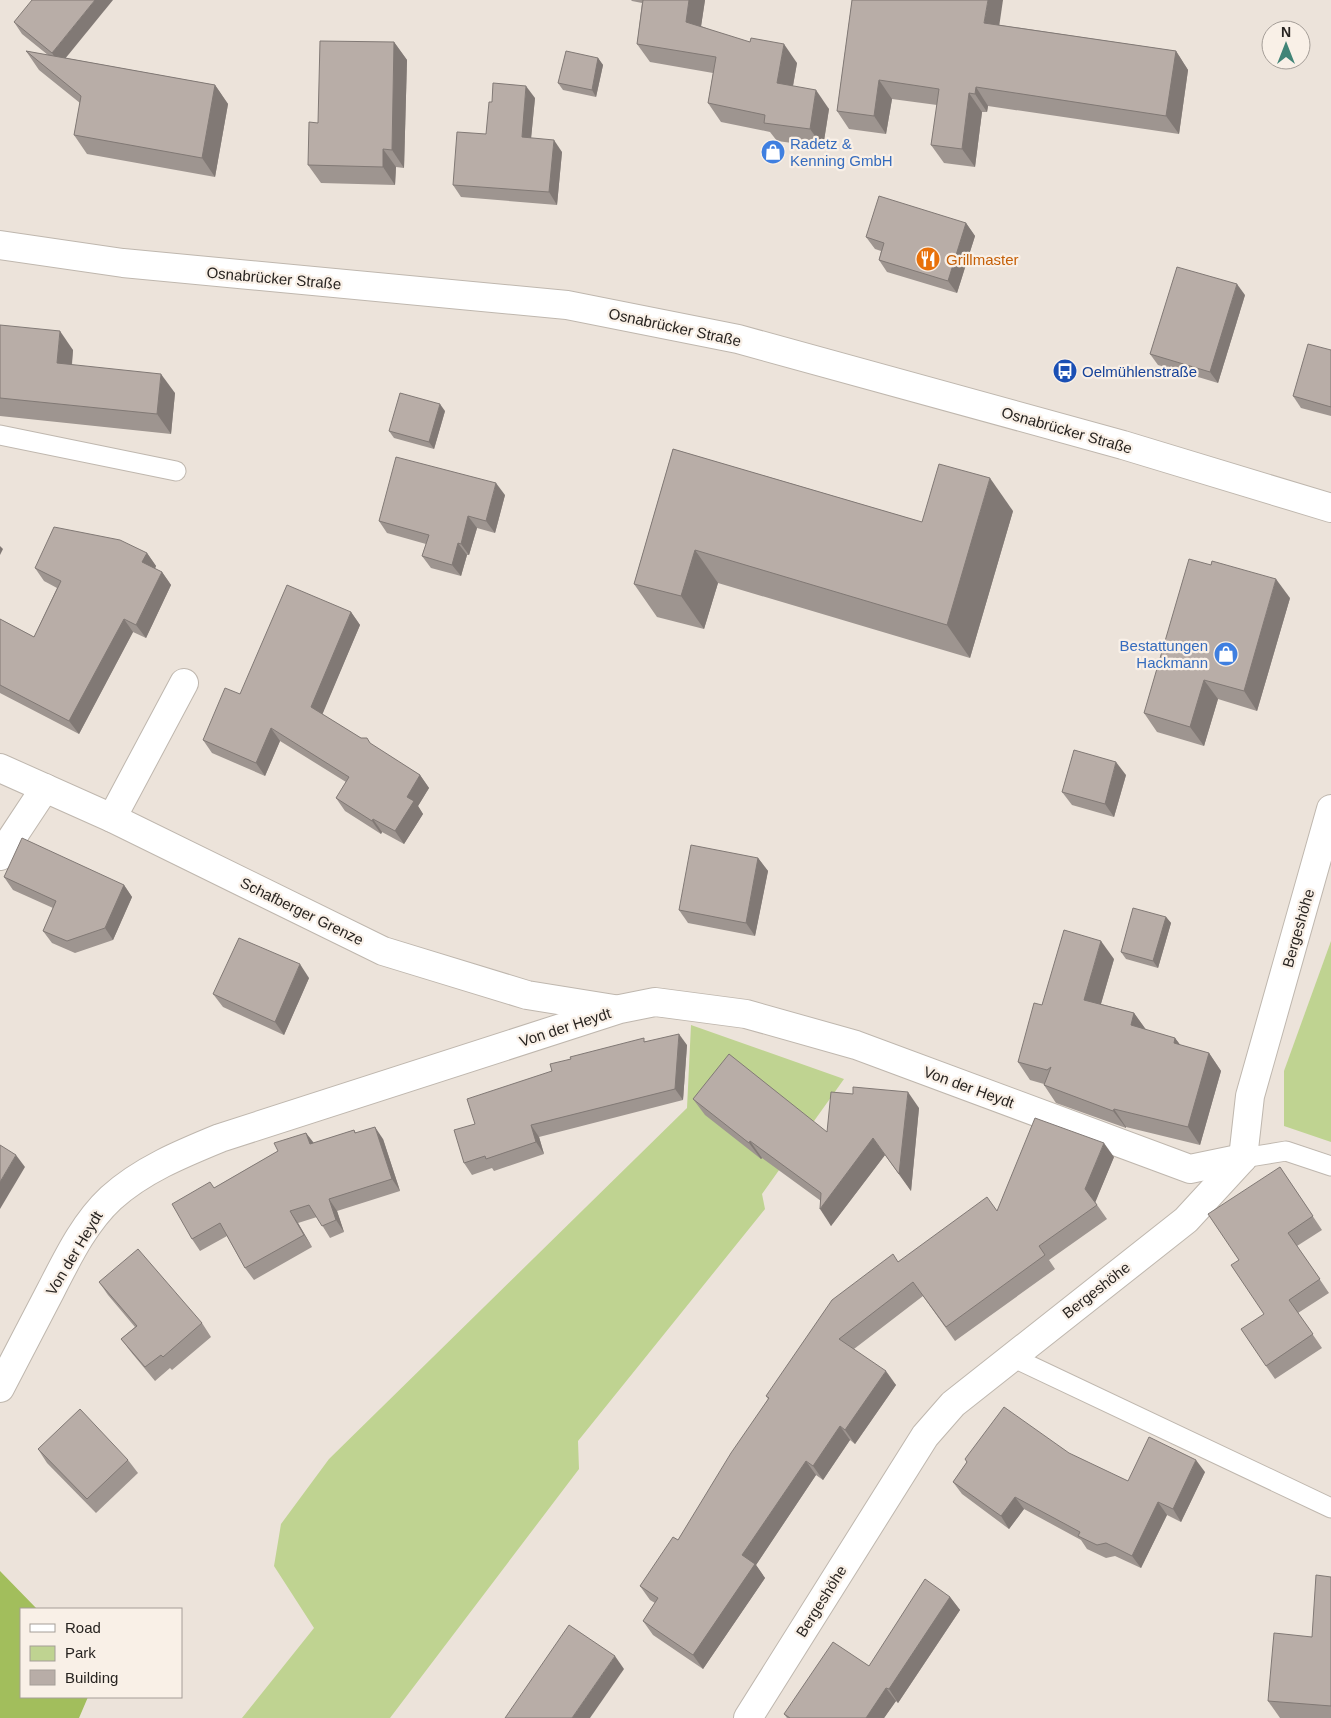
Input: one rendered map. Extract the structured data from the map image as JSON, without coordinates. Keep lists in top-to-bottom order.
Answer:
{
  "streets": {
    "street": [
      "Osnabrücker Straße",
      "Schafberger Grenze",
      "Bergeshöhe",
      "Von der Heydt"
    ]
  },
  "crossings": [
    ["Schafberger Grenze", "Von der Heydt"],
    ["Bergeshöhe", "Von der Heydt"]
  ],
  "places": {
    "shop": ["Radetz & Kenning GmbH", "Bestattungen Hackmann"],
    "restaurant": ["Grillmaster"],
    "bus stop": ["Oelmühlenstraße"]
  },
  "legend": ["Road", "Park", "Building"],
  "north": "top"
}
